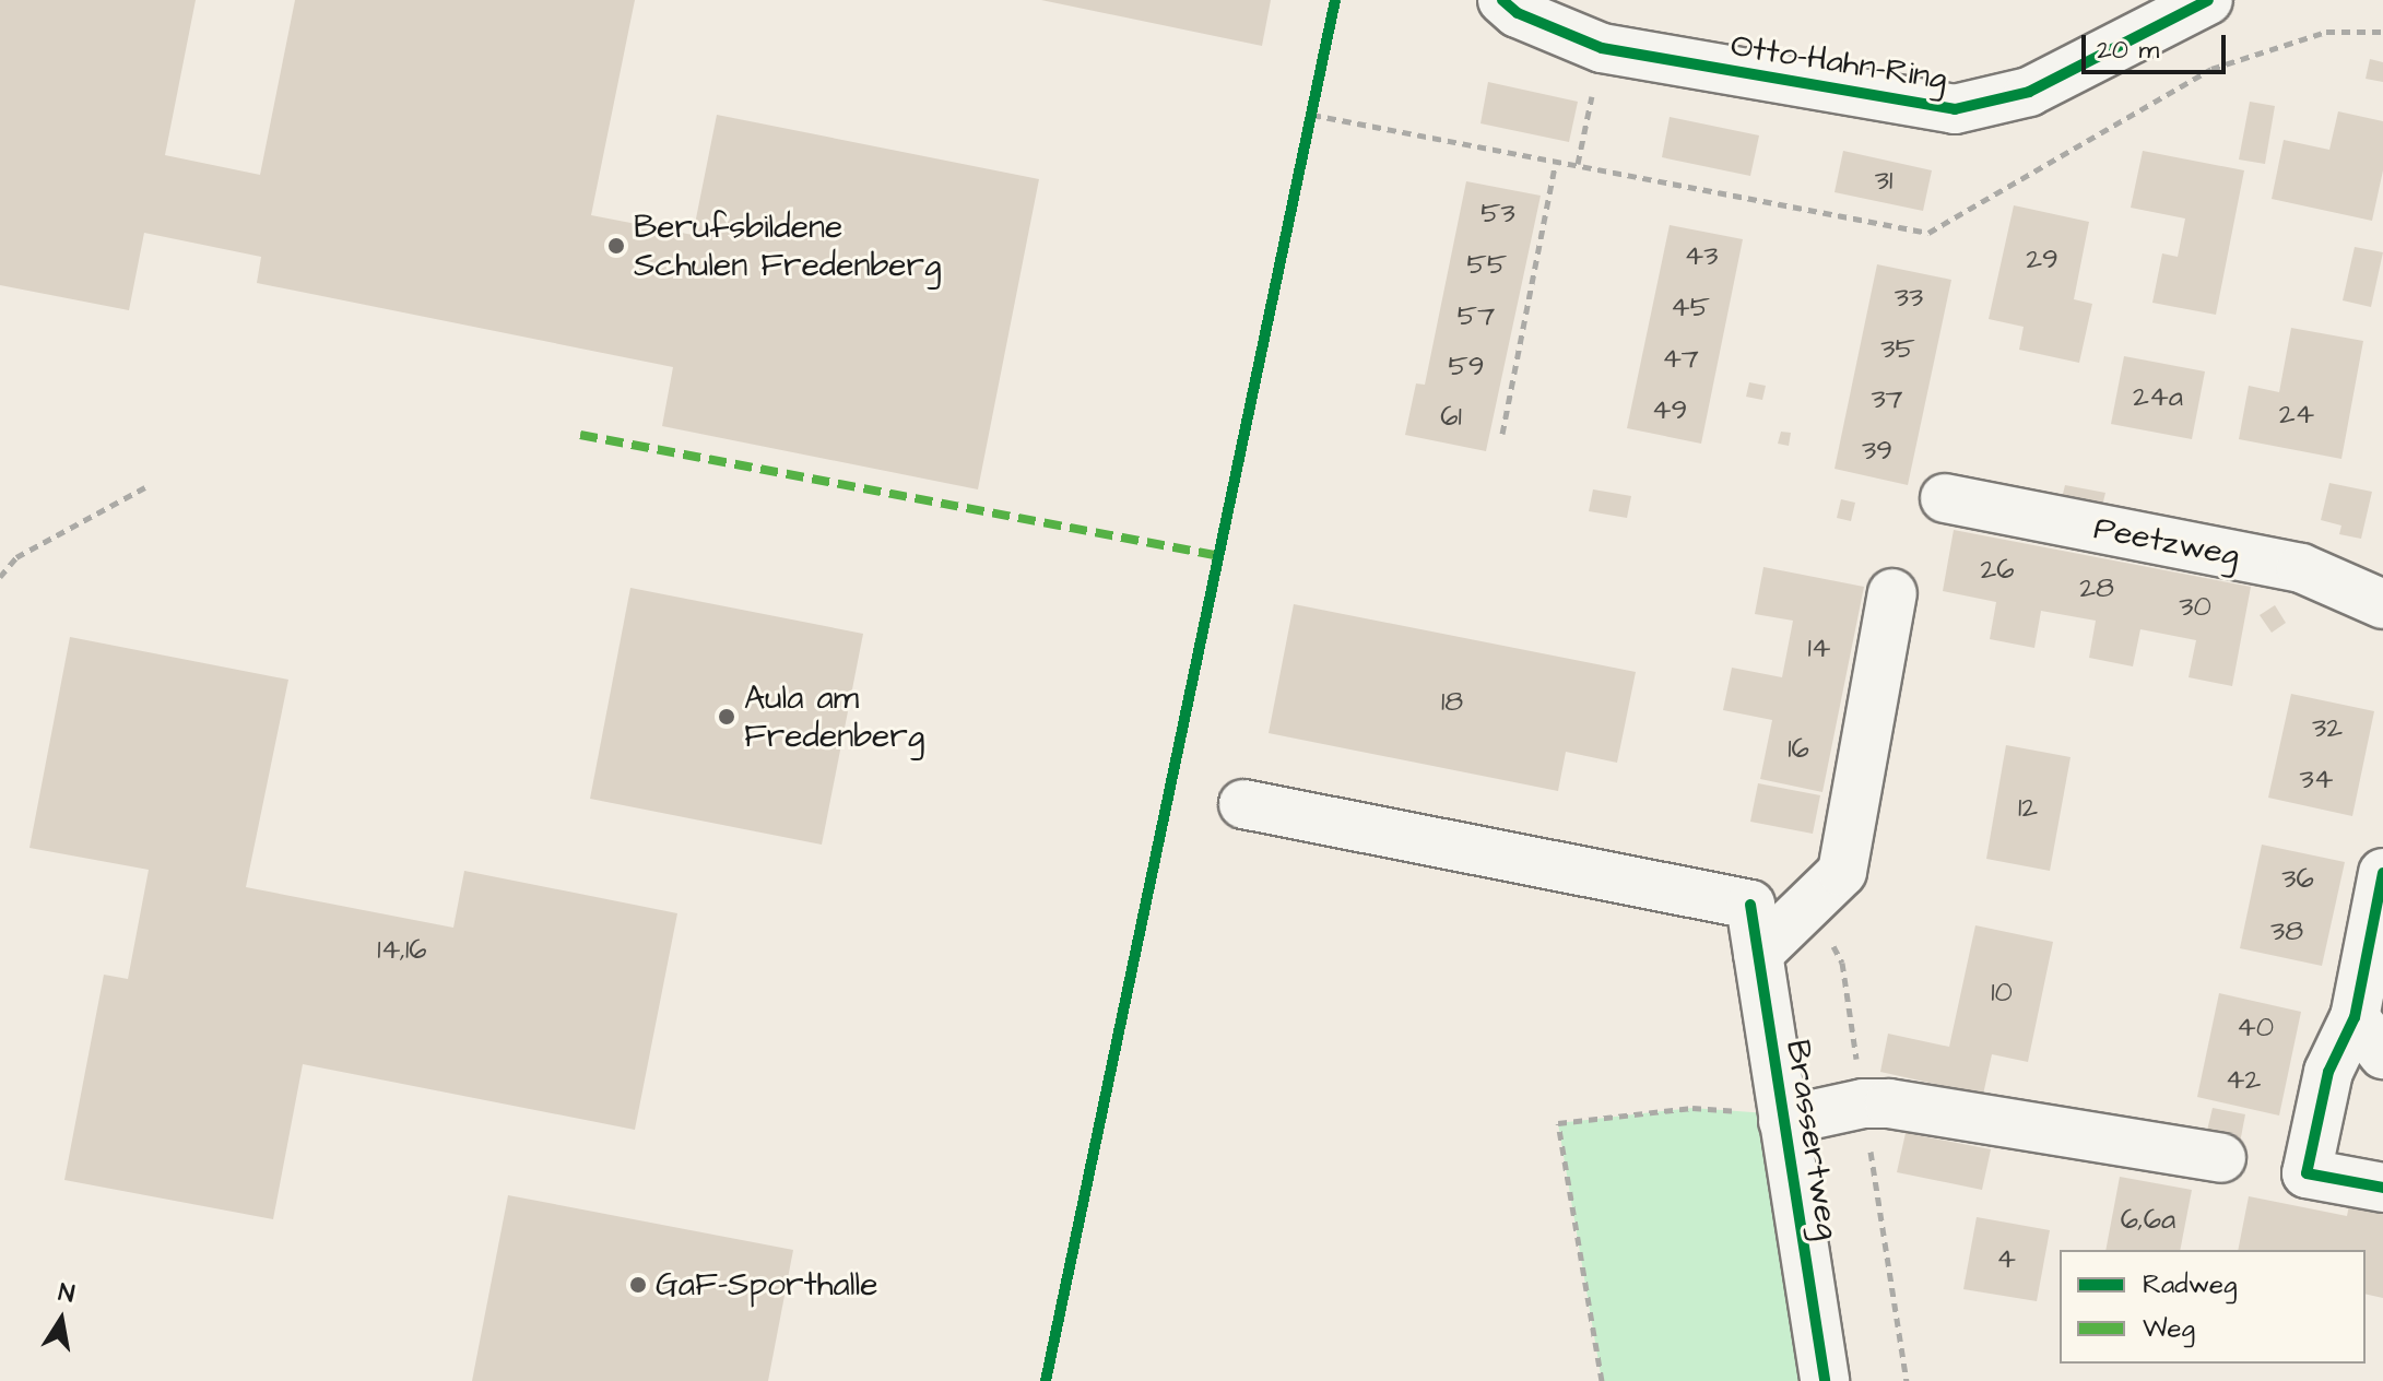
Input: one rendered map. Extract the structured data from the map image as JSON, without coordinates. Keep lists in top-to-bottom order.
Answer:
{
  "streets": {
    "street": ["Otto-Hahn-Ring", "Peetzweg", "Brassertweg"]
  },
  "places": ["Berufsbildene Schulen Fredenberg", "Aula am Fredenberg", "GaF-Sporthalle"],
  "house_numbers": [
    "31",
    "53",
    "43",
    "29",
    "55",
    "33",
    "45",
    "57",
    "35",
    "47",
    "59",
    "24a",
    "37",
    "49",
    "24",
    "61",
    "39",
    "26",
    "28",
    "30",
    "14",
    "18",
    "32",
    "16",
    "34",
    "12",
    "36",
    "38",
    "14,16",
    "10",
    "40",
    "42",
    "6,6a",
    "4"
  ],
  "legend": ["Radweg", "Weg"],
  "scale_bar": "20 m",
  "north": "top"
}
